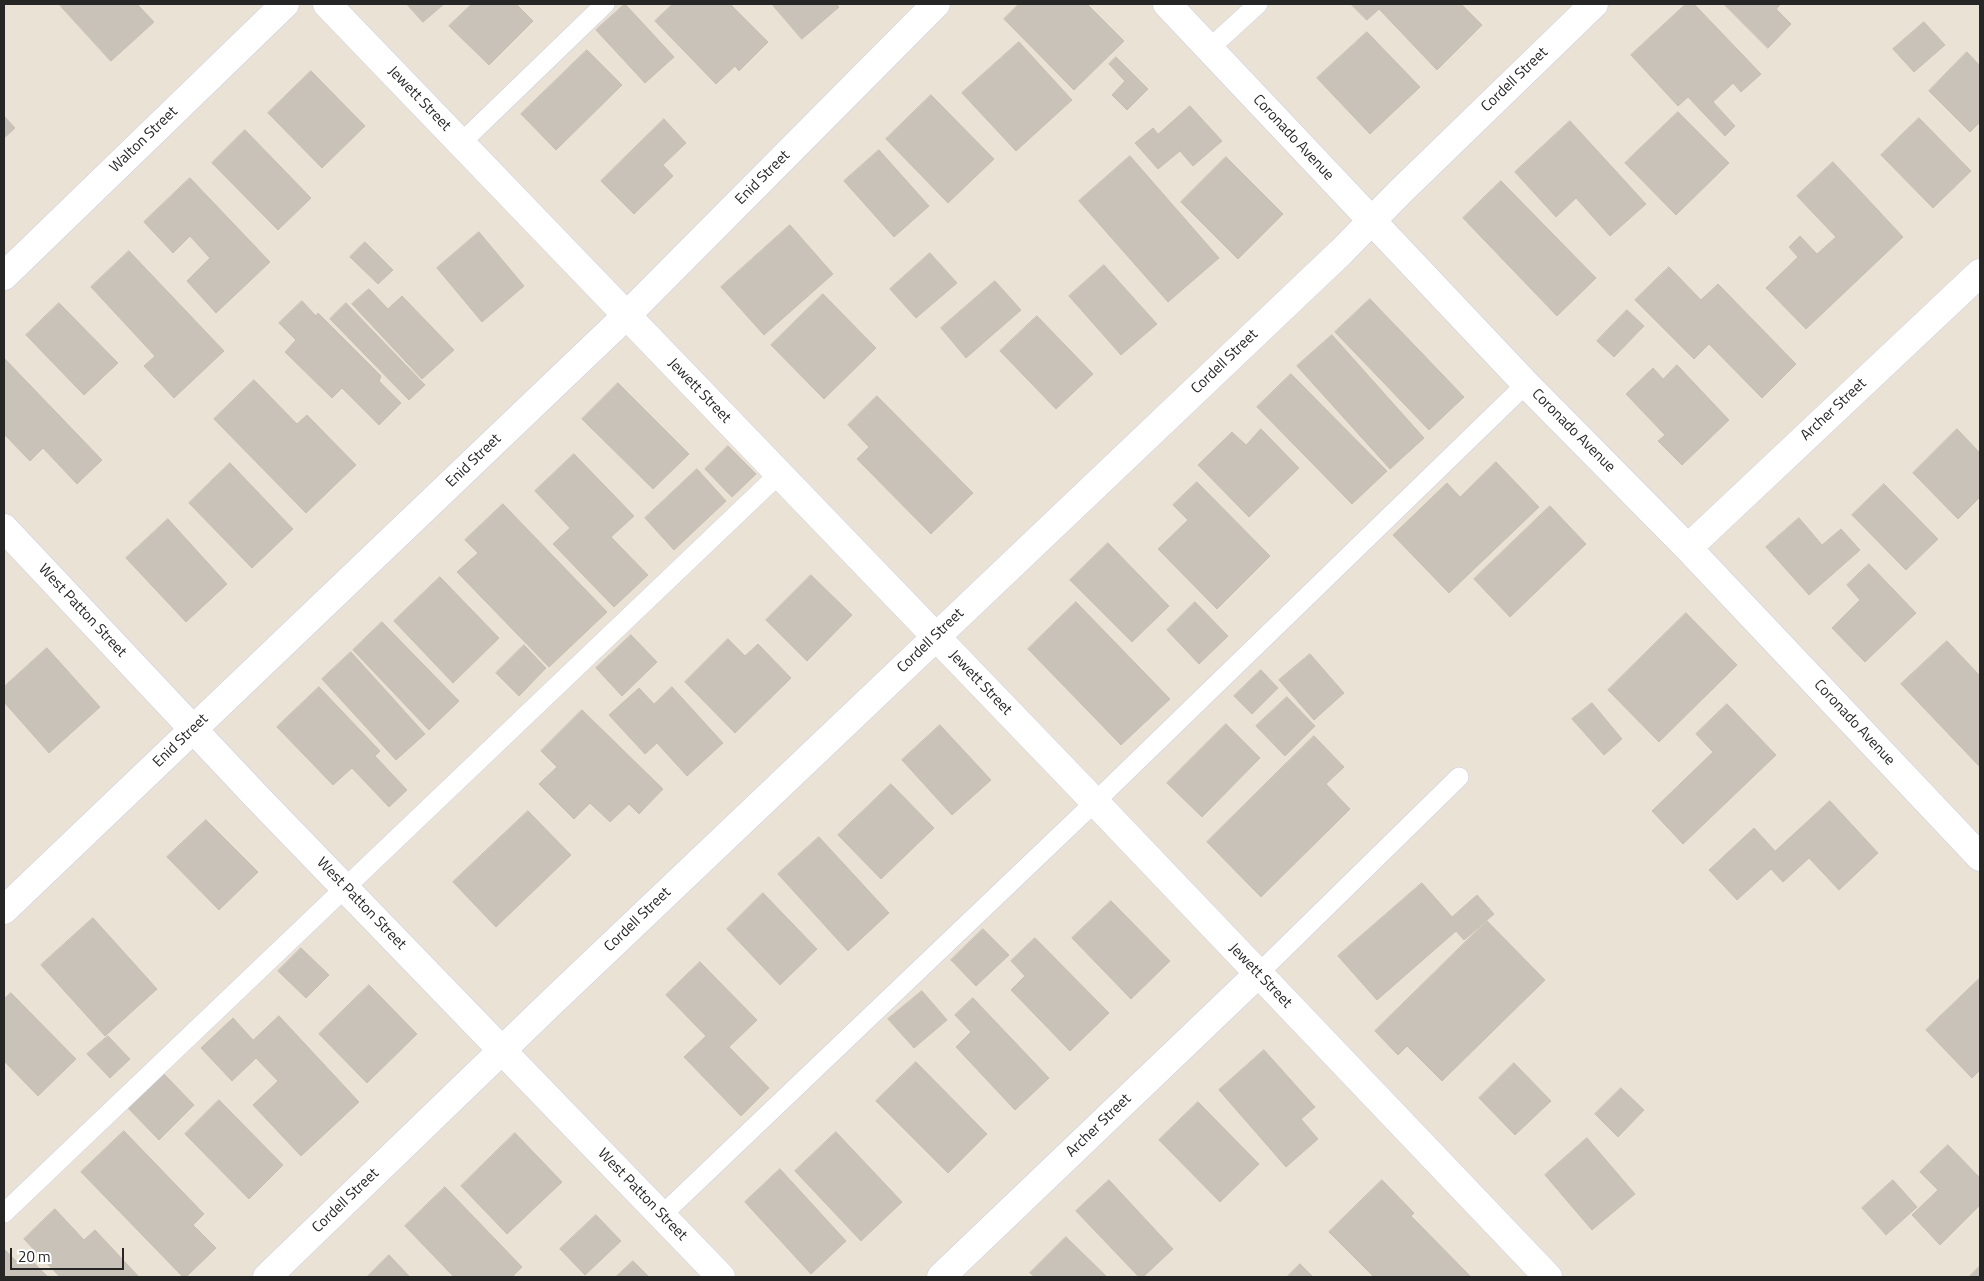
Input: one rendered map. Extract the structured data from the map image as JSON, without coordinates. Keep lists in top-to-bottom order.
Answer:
{
  "streets": {
    "street": [
      "Cordell Street",
      "Jewett Street",
      "Coronado Avenue",
      "Walton Street",
      "Enid Street",
      "Archer Street",
      "West Patton Street"
    ]
  },
  "crossings": [
    ["Cordell Street", "Jewett Street"],
    ["Cordell Street", "Coronado Avenue"],
    ["Cordell Street", "West Patton Street"],
    ["Jewett Street", "Enid Street"],
    ["Jewett Street", "Archer Street"],
    ["Coronado Avenue", "Archer Street"],
    ["Enid Street", "West Patton Street"]
  ],
  "scale_bar": "20 m"
}
